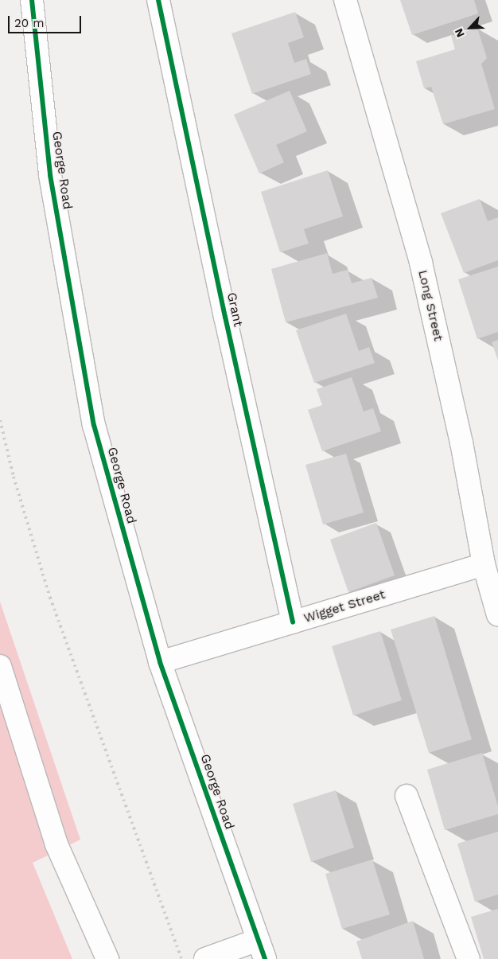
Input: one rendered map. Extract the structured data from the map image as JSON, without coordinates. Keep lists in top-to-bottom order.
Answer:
{
  "streets": {
    "street": [
      "George Road",
      "Long Street",
      "Grant",
      "Wigget Street"
    ]
  },
  "crossings": [
    ["George Road", "Wigget Street"],
    ["Long Street", "Wigget Street"],
    ["Grant", "Wigget Street"]
  ],
  "scale_bar": "20 m",
  "north": "bottom left"
}
